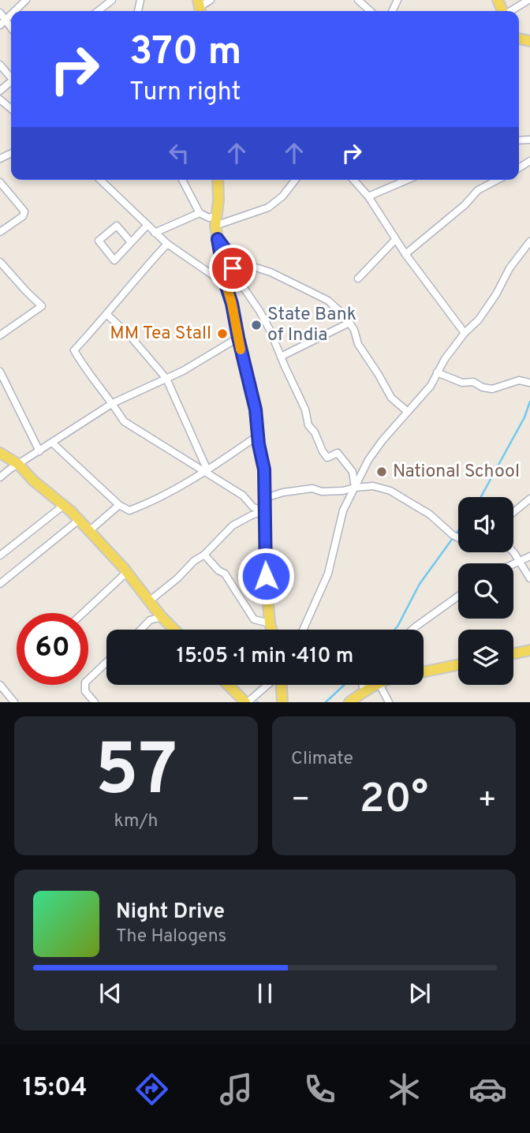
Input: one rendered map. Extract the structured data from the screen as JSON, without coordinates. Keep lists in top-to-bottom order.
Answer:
{
  "places": ["State Bank of India", "MM Tea Stall", "National School"],
  "page": {
    "turn": ["370 m", "Turn right"],
    "limit": "60",
    "trip": "15:05 · 1 min · 410 m",
    "tile": [
      ["57", "km/h"],
      "Climate"
    ],
    "heat": ["−", "20°", "+"],
    "song": ["Night Drive", "The Halogens"],
    "tabs": "15:04"
  }
}
